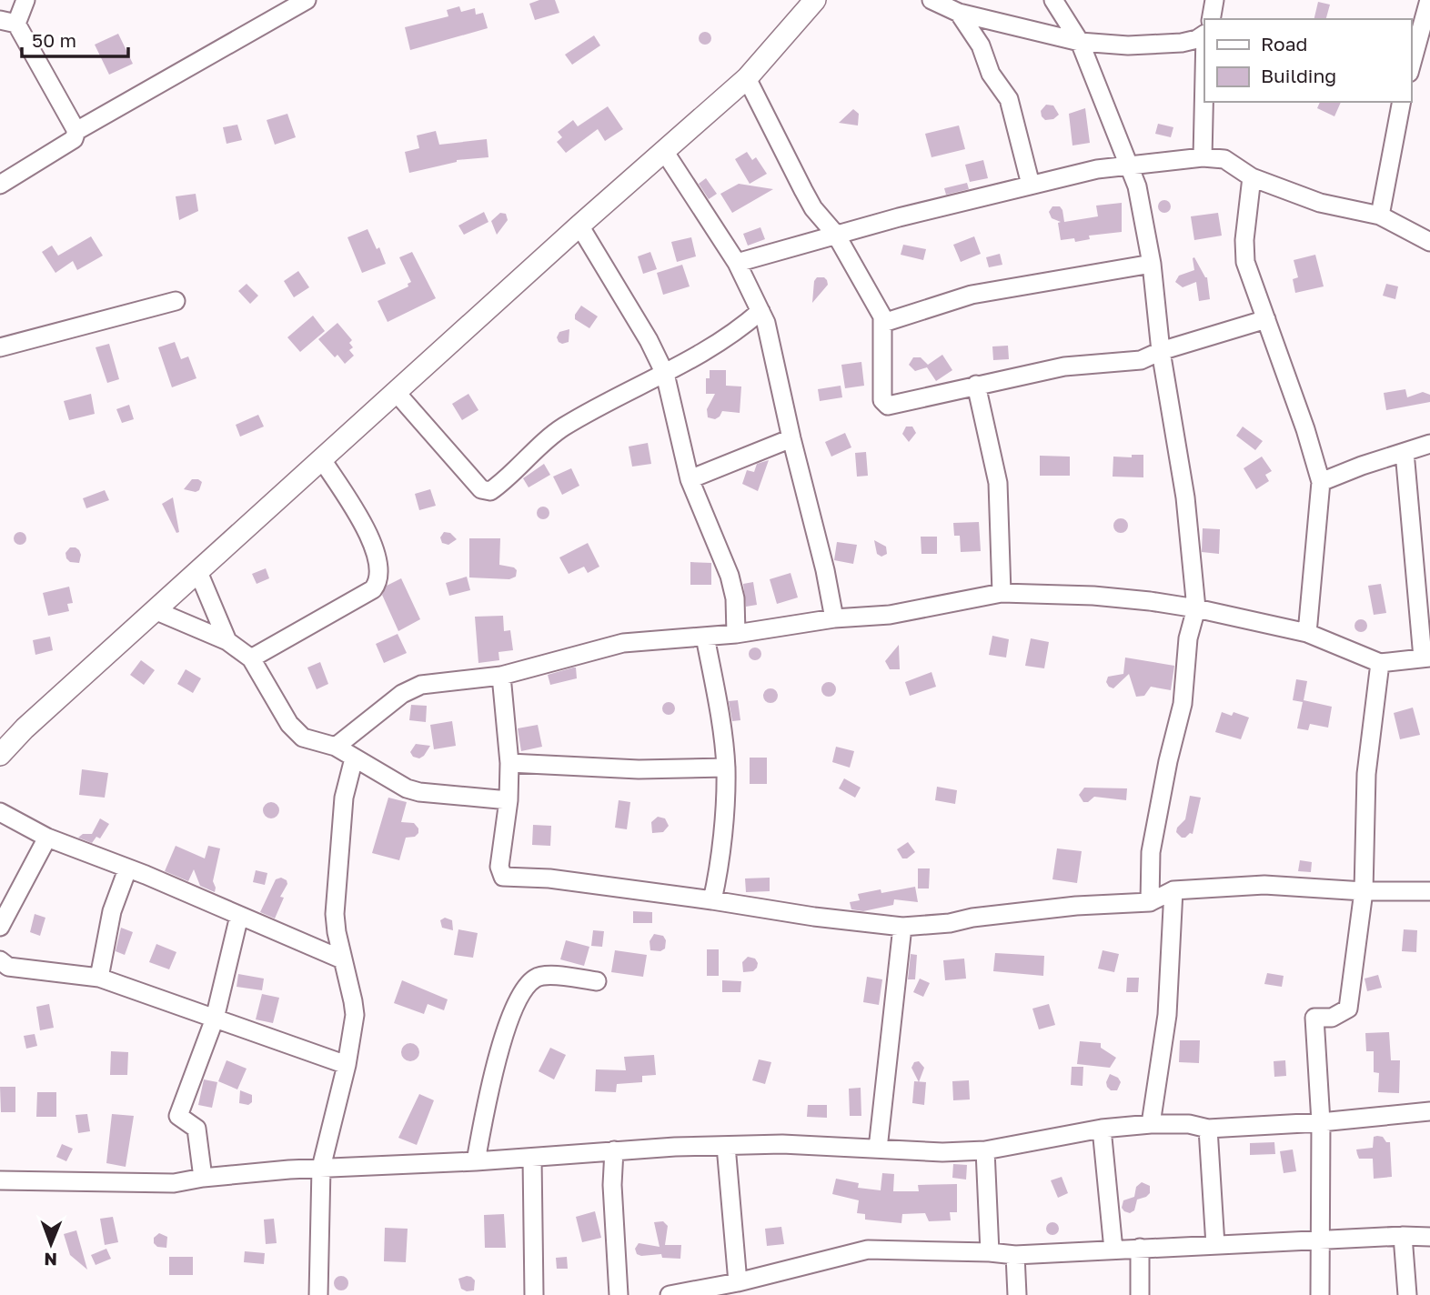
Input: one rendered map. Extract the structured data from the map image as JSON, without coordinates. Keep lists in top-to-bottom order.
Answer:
{
  "legend": ["Road", "Building"],
  "scale_bar": "50 m",
  "north": "bottom"
}
